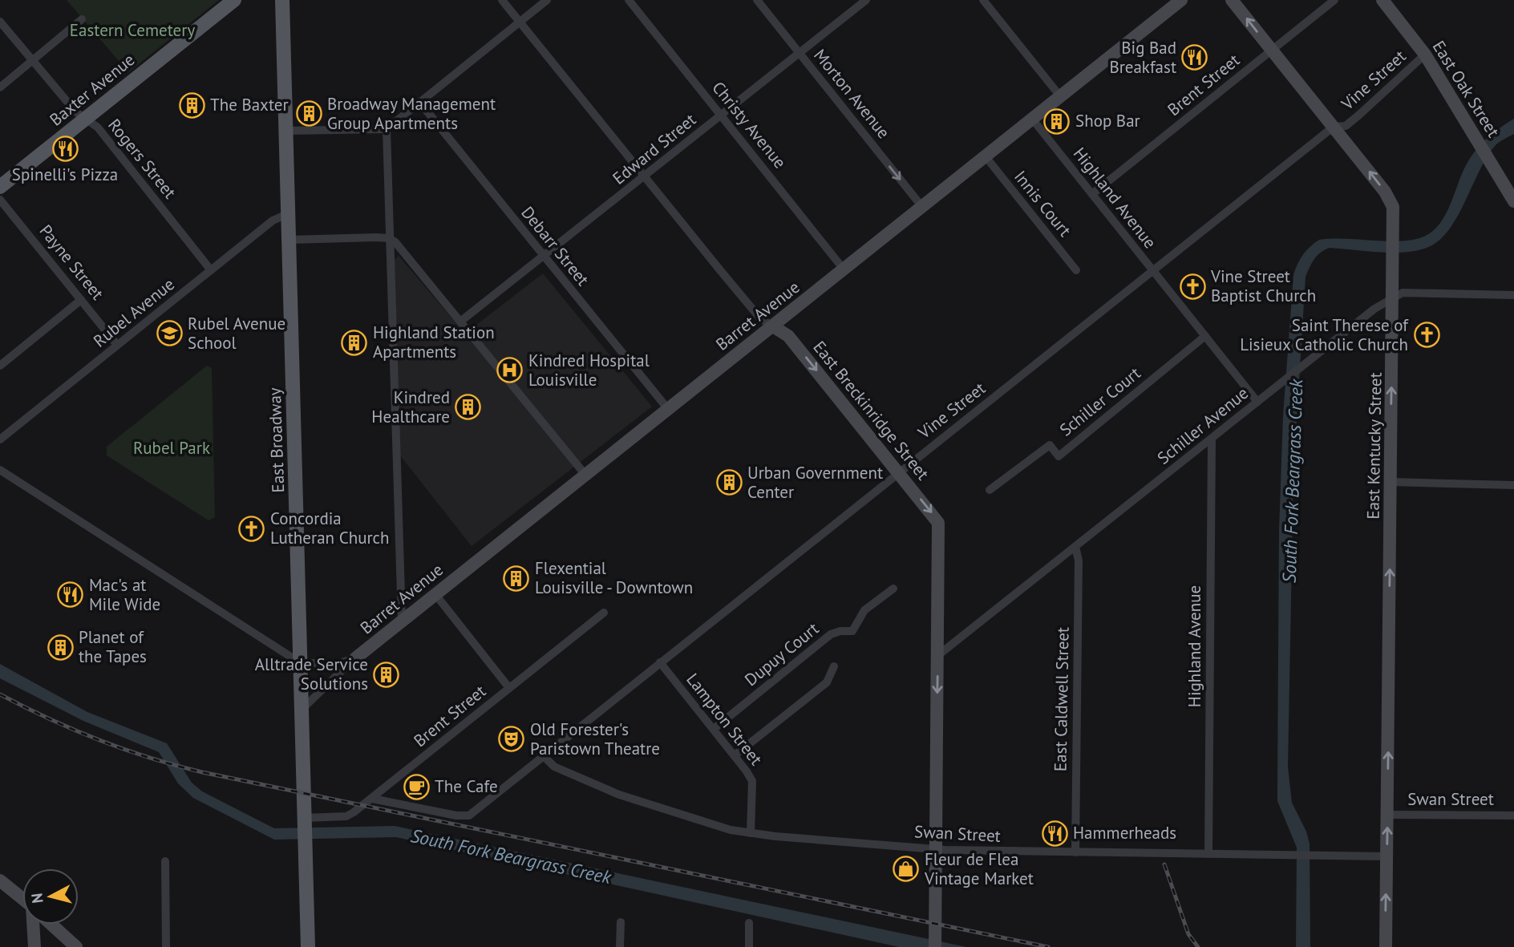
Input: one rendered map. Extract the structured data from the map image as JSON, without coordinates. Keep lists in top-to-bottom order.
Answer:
{
  "streets": {
    "main road": ["Baxter Avenue", "East Broadway"],
    "street": [
      "Vine Street",
      "Brent Street",
      "East Oak Street",
      "Morton Avenue",
      "Christy Avenue",
      "Edward Street",
      "Rogers Street",
      "Highland Avenue",
      "Innis Court",
      "Debarr Street",
      "Payne Street",
      "Rubel Avenue",
      "Barret Avenue",
      "Schiller Court",
      "East Breckinridge Street",
      "Schiller Avenue",
      "East Kentucky Street",
      "Dupuy Court",
      "East Caldwell Street",
      "Lampton Street",
      "Swan Street"
    ]
  },
  "crossings": [
    ["Vine Street", "Brent Street"],
    ["Vine Street", "East Oak Street"],
    ["Vine Street", "Highland Avenue"],
    ["Vine Street", "East Breckinridge Street"],
    ["Vine Street", "East Kentucky Street"],
    ["Vine Street", "Lampton Street"],
    ["Vine Street", "Swan Street"],
    ["Brent Street", "Highland Avenue"],
    ["Brent Street", "East Broadway"],
    ["Brent Street", "East Kentucky Street"],
    ["Baxter Avenue", "Rogers Street"],
    ["Morton Avenue", "Edward Street"],
    ["Morton Avenue", "Barret Avenue"],
    ["Christy Avenue", "Edward Street"],
    ["Christy Avenue", "Barret Avenue"],
    ["Edward Street", "Debarr Street"],
    ["Edward Street", "East Breckinridge Street"],
    ["Rogers Street", "Rubel Avenue"],
    ["Highland Avenue", "Barret Avenue"],
    ["Highland Avenue", "Schiller Court"],
    ["Highland Avenue", "Schiller Avenue"],
    ["Highland Avenue", "Swan Street"],
    ["Innis Court", "Barret Avenue"],
    ["Debarr Street", "Barret Avenue"],
    ["Payne Street", "Rubel Avenue"],
    ["Rubel Avenue", "East Broadway"],
    ["Barret Avenue", "East Breckinridge Street"],
    ["Barret Avenue", "East Broadway"],
    ["East Breckinridge Street", "Schiller Avenue"],
    ["East Breckinridge Street", "Swan Street"],
    ["Schiller Avenue", "East Kentucky Street"],
    ["Schiller Avenue", "East Caldwell Street"],
    ["East Kentucky Street", "Swan Street"],
    ["Dupuy Court", "Lampton Street"],
    ["East Caldwell Street", "Swan Street"],
    ["Lampton Street", "Swan Street"]
  ],
  "one_way": ["Morton Avenue", "East Breckinridge Street", "East Kentucky Street"],
  "water": ["South Fork Beargrass Creek"],
  "parks": ["Eastern Cemetery", "Rubel Park"],
  "places": {
    "restaurant": [
      "Big Bad Breakfast",
      "Spinelli's Pizza",
      "Mac's at Mile Wide",
      "Hammerheads"
    ],
    "building": [
      "The Baxter",
      "Broadway Management Group Apartments",
      "Shop Bar",
      "Highland Station Apartments",
      "Kindred Healthcare",
      "Urban Government Center",
      "Flexential Louisville - Downtown",
      "Planet of the Tapes",
      "Alltrade Service Solutions"
    ],
    "church": ["Vine Street Baptist Church", "Saint Therese of Lisieux Catholic Church", "Concordia Lutheran Church"],
    "school or university": ["Rubel Avenue School"],
    "hospital": ["Kindred Hospital Louisville"],
    "theatre": ["Old Forester's Paristown Theatre"],
    "cafe": ["The Cafe"],
    "shop": ["Fleur de Flea Vintage Market"]
  },
  "north": "left"
}
